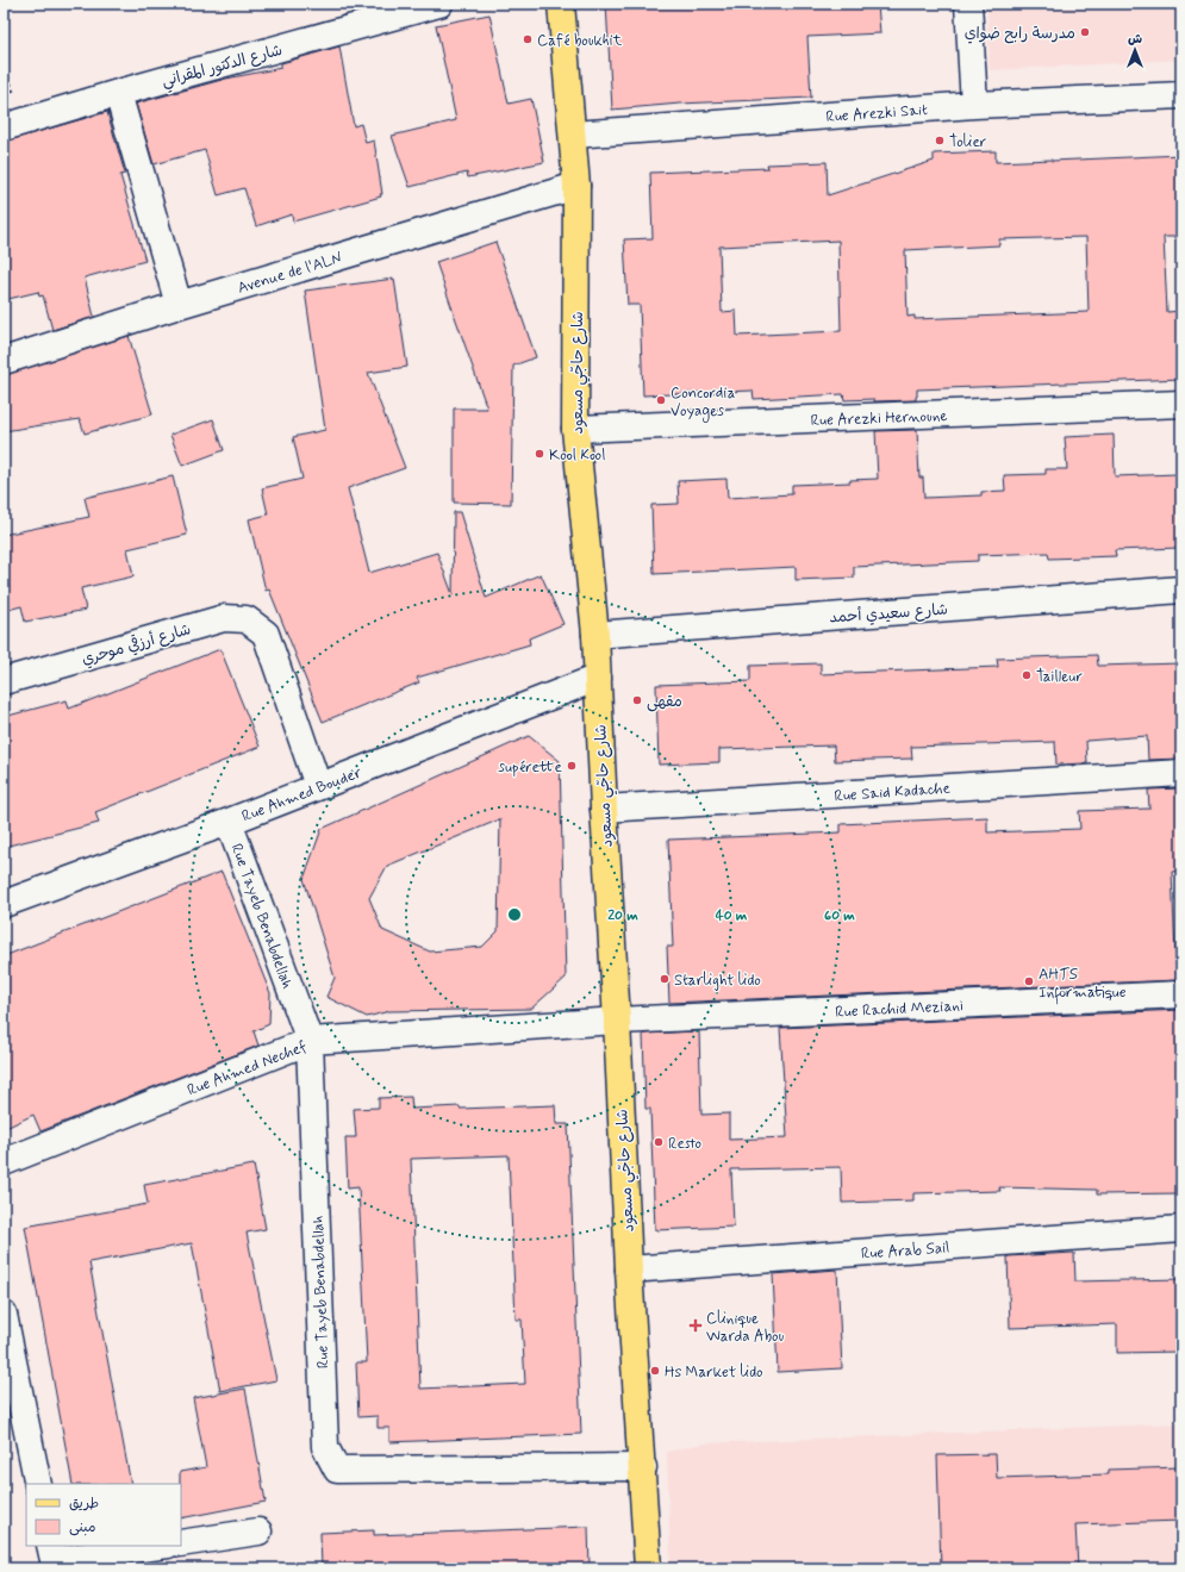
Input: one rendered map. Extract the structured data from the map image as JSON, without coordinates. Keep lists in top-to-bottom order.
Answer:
{
  "streets": {
    "main road": ["شارع حاجّي مسعود"],
    "street": [
      "شارع الدكتور المقراني",
      "Rue Arezki Sait",
      "Avenue de l'ALN",
      "Rue Arezki Hernoune",
      "شارع سعيدي أحمد",
      "شارع أرزقي موحري",
      "Rue Said Kadache",
      "Rue Ahmed Bouder",
      "Rue Tayeb Benabdellah",
      "Rue Rachid Meziani",
      "Rue Ahmed Nechef",
      "Rue Arab Sail"
    ]
  },
  "crossings": [
    ["Rue Arezki Sait", "شارع حاجّي مسعود"],
    ["Avenue de l'ALN", "شارع حاجّي مسعود"],
    ["شارع حاجّي مسعود", "Rue Arezki Hernoune"],
    ["شارع حاجّي مسعود", "شارع سعيدي أحمد"],
    ["شارع حاجّي مسعود", "Rue Said Kadache"],
    ["شارع حاجّي مسعود", "Rue Ahmed Bouder"],
    ["شارع حاجّي مسعود", "Rue Tayeb Benabdellah"],
    ["شارع حاجّي مسعود", "Rue Rachid Meziani"],
    ["شارع حاجّي مسعود", "Rue Ahmed Nechef"],
    ["شارع حاجّي مسعود", "Rue Arab Sail"],
    ["شارع أرزقي موحري", "Rue Ahmed Bouder"],
    ["Rue Ahmed Bouder", "Rue Tayeb Benabdellah"],
    ["Rue Tayeb Benabdellah", "Rue Ahmed Nechef"],
    ["Rue Rachid Meziani", "Rue Ahmed Nechef"]
  ],
  "places": {
    "other": [
      "مدرسة رابح ضواي",
      "Café boukhit",
      "Tolier",
      "Concordia Voyages",
      "Kool Kool",
      "Tailleur",
      "مقهى",
      "supérette",
      "Starlight lido",
      "AHTS Informatique",
      "Resto",
      "Hs Market lido"
    ],
    "health": ["Clinique Warda Abou"]
  },
  "legend": ["طريق", "مبنى"],
  "north": "top",
  "rings": ["20 m", "40 m", "60 m"]
}
